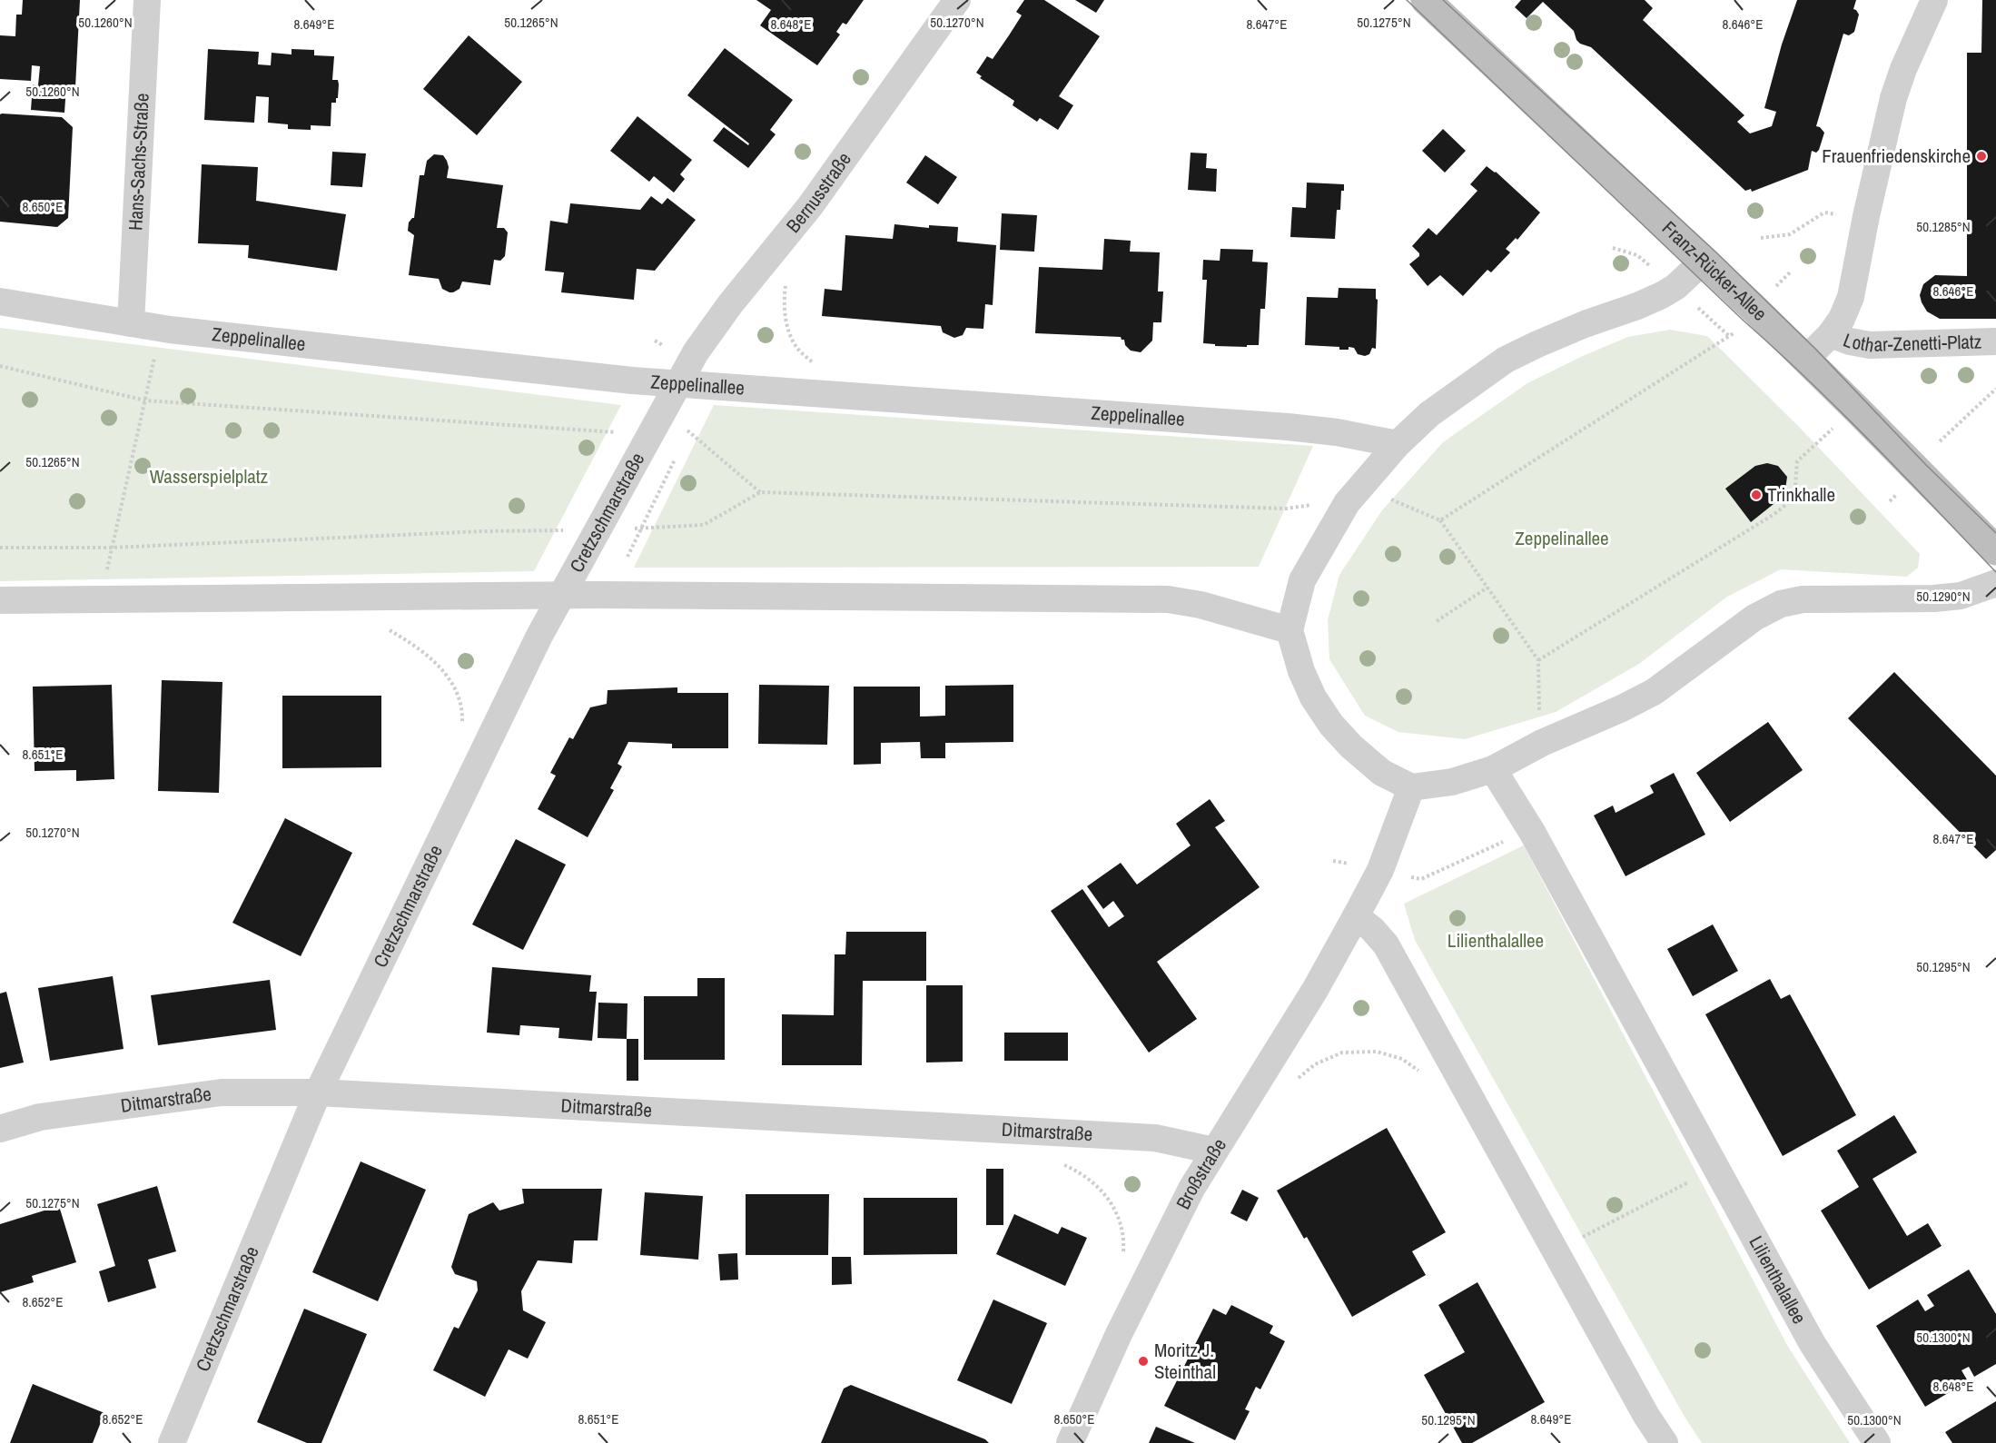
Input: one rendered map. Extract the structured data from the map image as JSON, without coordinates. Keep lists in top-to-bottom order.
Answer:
{
  "streets": {
    "street": [
      "Hans-Sachs-Straße",
      "Bernusstraße",
      "Franz-Rücker-Allee",
      "Lothar-Zenetti-Platz",
      "Zeppelinallee",
      "Cretzschmarstraße",
      "Ditmarstraße",
      "Broßstraße",
      "Lilienthalallee"
    ]
  },
  "crossings": [
    ["Hans-Sachs-Straße", "Zeppelinallee"],
    ["Bernusstraße", "Zeppelinallee"],
    ["Bernusstraße", "Cretzschmarstraße"],
    ["Zeppelinallee", "Cretzschmarstraße"],
    ["Cretzschmarstraße", "Ditmarstraße"],
    ["Ditmarstraße", "Broßstraße"]
  ],
  "parks": ["Wasserspielplatz", "Zeppelinallee", "Lilienthalallee"],
  "places": ["Frauenfriedenskirche", "Trinkhalle", "Moritz J. Steinthal"],
  "coordinates": [
    "50.1260°N",
    "50.1265°N",
    "50.1270°N",
    "50.1275°N",
    "8.649°E",
    "8.648°E",
    "8.647°E",
    "8.646°E",
    "8.650°E",
    "50.1285°N",
    "50.1290°N",
    "8.651°E",
    "50.1295°N",
    "8.652°E",
    "50.1300°N"
  ]
}
